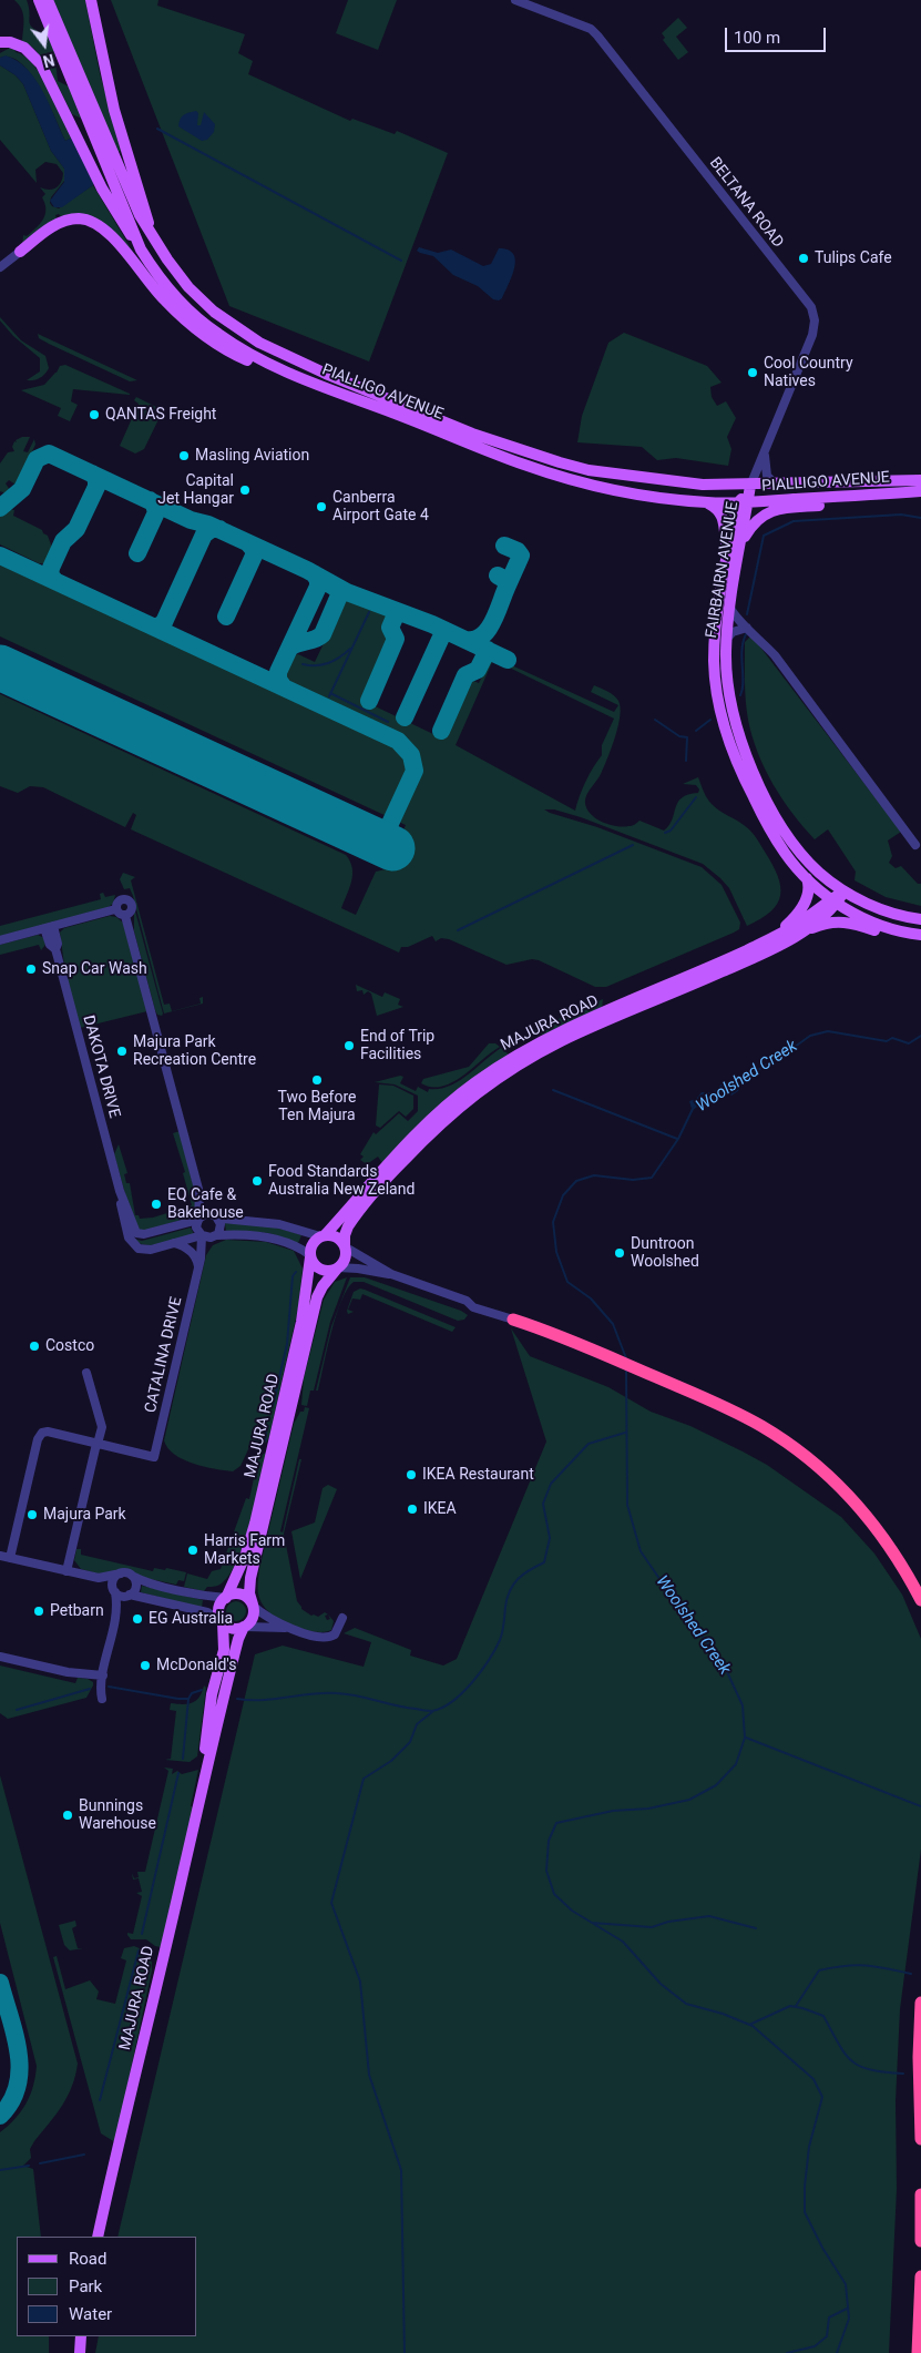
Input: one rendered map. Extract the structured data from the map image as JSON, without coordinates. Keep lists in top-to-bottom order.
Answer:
{
  "streets": {
    "main road": ["PIALLIGO AVENUE", "FAIRBAIRN AVENUE", "MAJURA ROAD"],
    "street": ["BELTANA ROAD", "DAKOTA DRIVE", "CATALINA DRIVE"]
  },
  "crossings": [
    ["BELTANA ROAD", "PIALLIGO AVENUE"],
    ["BELTANA ROAD", "FAIRBAIRN AVENUE"],
    ["PIALLIGO AVENUE", "FAIRBAIRN AVENUE"],
    ["FAIRBAIRN AVENUE", "MAJURA ROAD"]
  ],
  "water": ["Woolshed Creek"],
  "places": [
    "Tulips Cafe",
    "Cool Country Natives",
    "QANTAS Freight",
    "Masling Aviation",
    "Capital Jet Hangar",
    "Canberra Airport Gate 4",
    "Snap Car Wash",
    "End of Trip Facilities",
    "Majura Park Recreation Centre",
    "Two Before Ten Majura",
    "Food Standards Australia New Zeland",
    "EQ Cafe & Bakehouse",
    "Duntroon Woolshed",
    "Costco",
    "IKEA Restaurant",
    "IKEA",
    "Majura Park",
    "Harris Farm Markets",
    "Petbarn",
    "EG Australia",
    "McDonald's",
    "Bunnings Warehouse"
  ],
  "legend": ["Road", "Park", "Water"],
  "scale_bar": "100 m",
  "north": "bottom"
}
